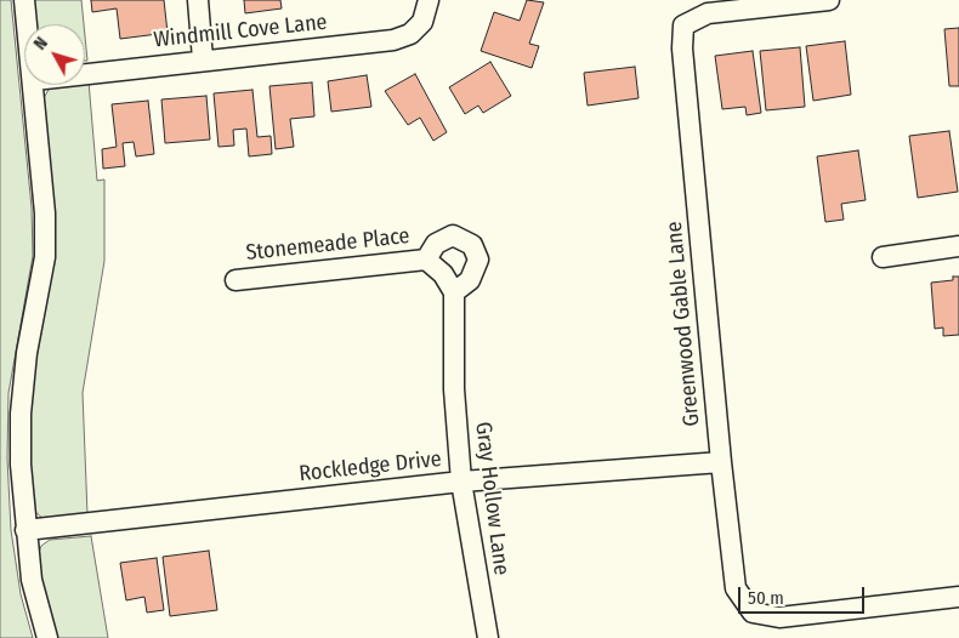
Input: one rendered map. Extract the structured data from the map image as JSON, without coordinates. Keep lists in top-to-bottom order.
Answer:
{
  "streets": {
    "street": [
      "Windmill Cove Lane",
      "Stonemeade Place",
      "Greenwood Gable Lane",
      "Rockledge Drive",
      "Gray Hollow Lane"
    ]
  },
  "crossings": [
    ["Stonemeade Place", "Gray Hollow Lane"],
    ["Greenwood Gable Lane", "Rockledge Drive"],
    ["Rockledge Drive", "Gray Hollow Lane"]
  ],
  "scale_bar": "50 m",
  "north": "top left"
}
